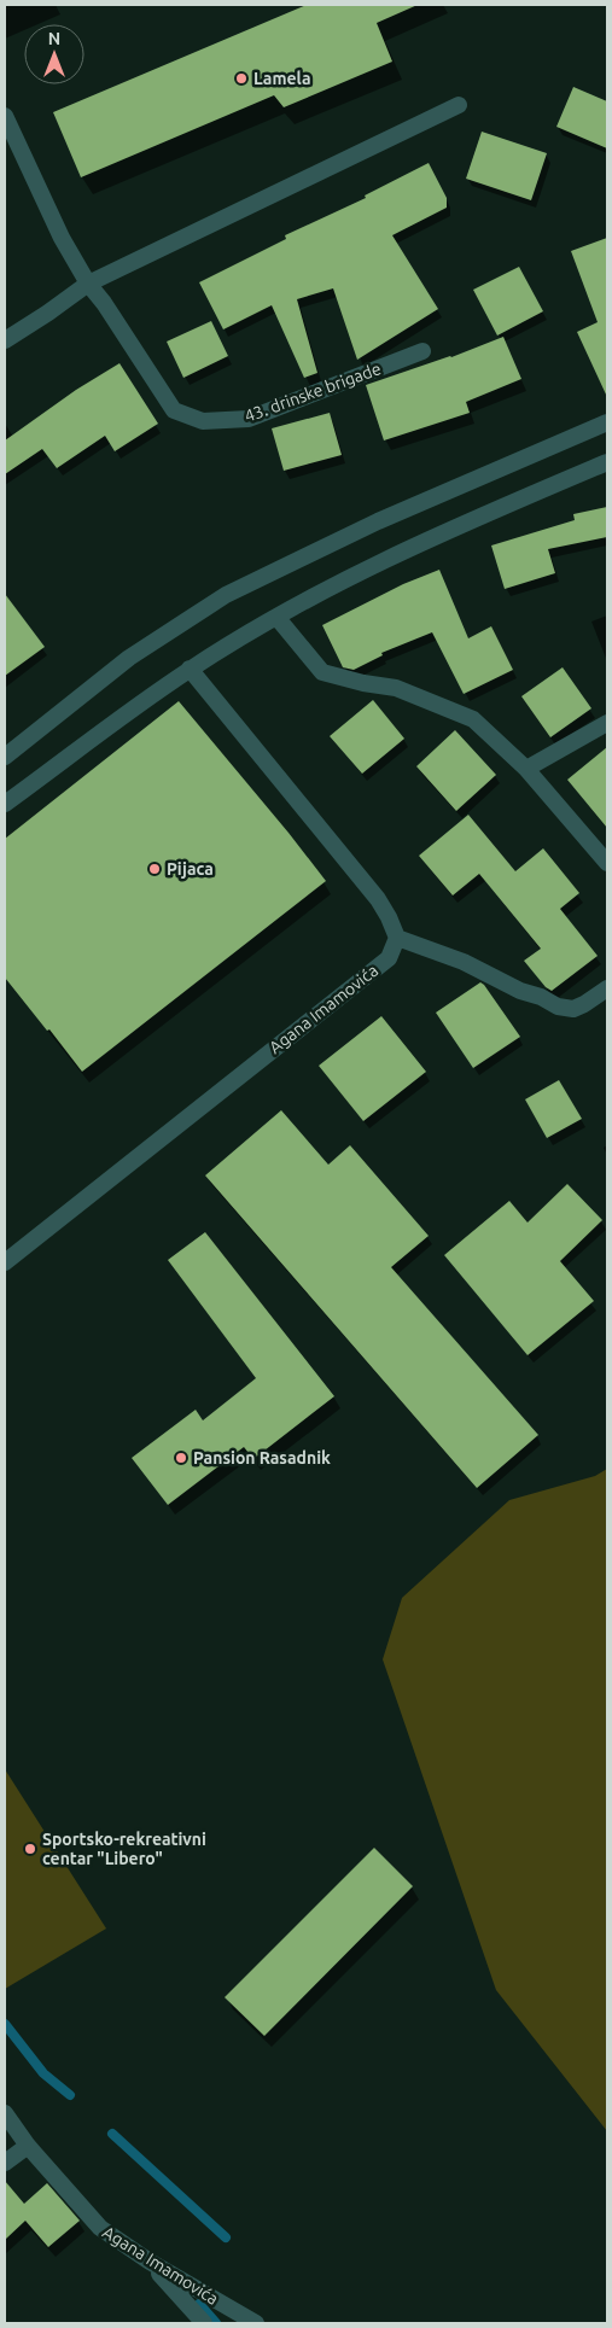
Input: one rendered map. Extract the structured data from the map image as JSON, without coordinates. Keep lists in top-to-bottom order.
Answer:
{
  "streets": {
    "street": ["43. drinske brigade", "Agana Imamovića"]
  },
  "places": [
    "Lamela",
    "Pijaca",
    "Pansion Rasadnik",
    "Sportsko-rekreativni centar \"Libero\""
  ],
  "north": "top"
}
